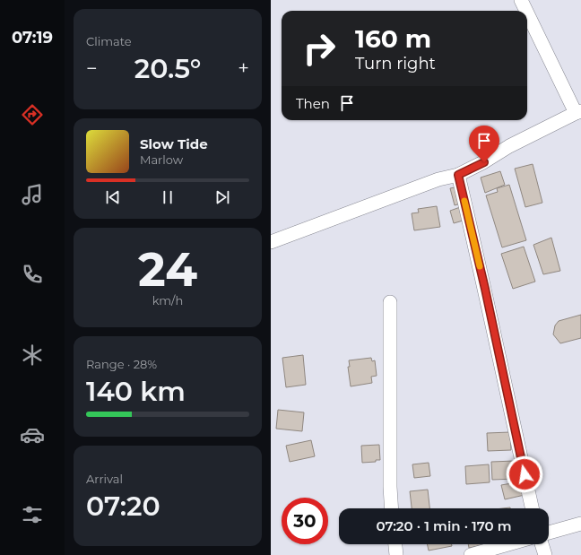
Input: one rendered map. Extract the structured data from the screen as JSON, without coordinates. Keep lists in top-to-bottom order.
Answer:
{
  "page": {
    "tabs": "07:19",
    "tile": [
      "Climate",
      ["24", "km/h"],
      ["Range · 28%", "140 km"],
      ["Arrival", "07:20"]
    ],
    "turn": ["160 m", "Turn right"],
    "heat": ["−", "20.5°", "+"],
    "then": "Then",
    "song": ["Slow Tide", "Marlow"],
    "limit": "30",
    "trip": "07:20 · 1 min · 170 m"
  }
}
